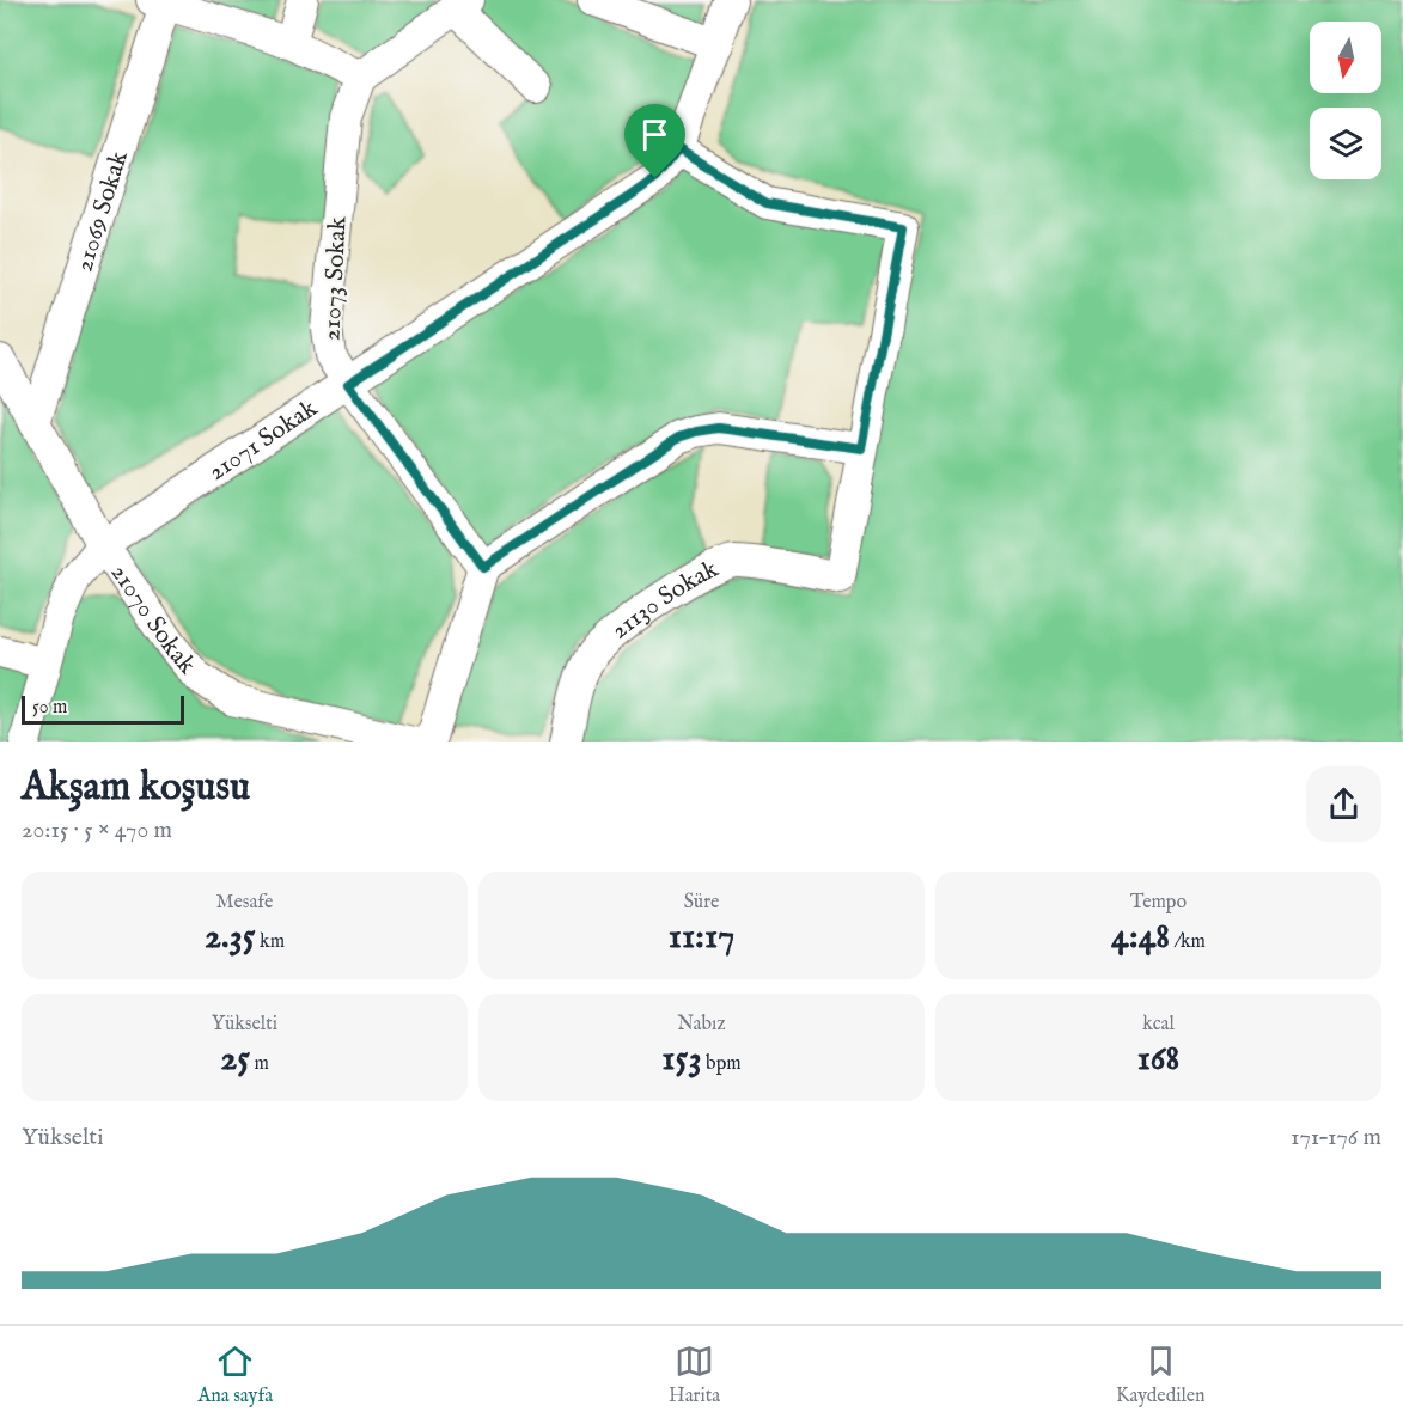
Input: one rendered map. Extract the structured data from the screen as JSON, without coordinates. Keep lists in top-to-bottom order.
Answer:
{
  "streets": {
    "street": [
      "21069 Sokak",
      "21073 Sokak",
      "21071 Sokak",
      "21130 Sokak",
      "21070 Sokak"
    ]
  },
  "crossings": [
    ["21069 Sokak", "21070 Sokak"],
    ["21073 Sokak", "21071 Sokak"],
    ["21071 Sokak", "21070 Sokak"]
  ],
  "scale_bar": "50 m",
  "north": "bottom",
  "page": {
    "scale": "50 m",
    "heading": ["Akşam koşusu", "20:15 · 5 × 470 m"],
    "stats": [
      ["Mesafe", "2.35 km"],
      ["Süre", "11:17"],
      ["Tempo", "4:48 /km"],
      ["Yükselti", "25 m"],
      ["Nabız", "153 bpm"],
      ["kcal", "168"]
    ],
    "chart": ["Yükselti", "171–176 m"],
    "tabs": ["Ana sayfa", "Harita", "Kaydedilen"]
  }
}
